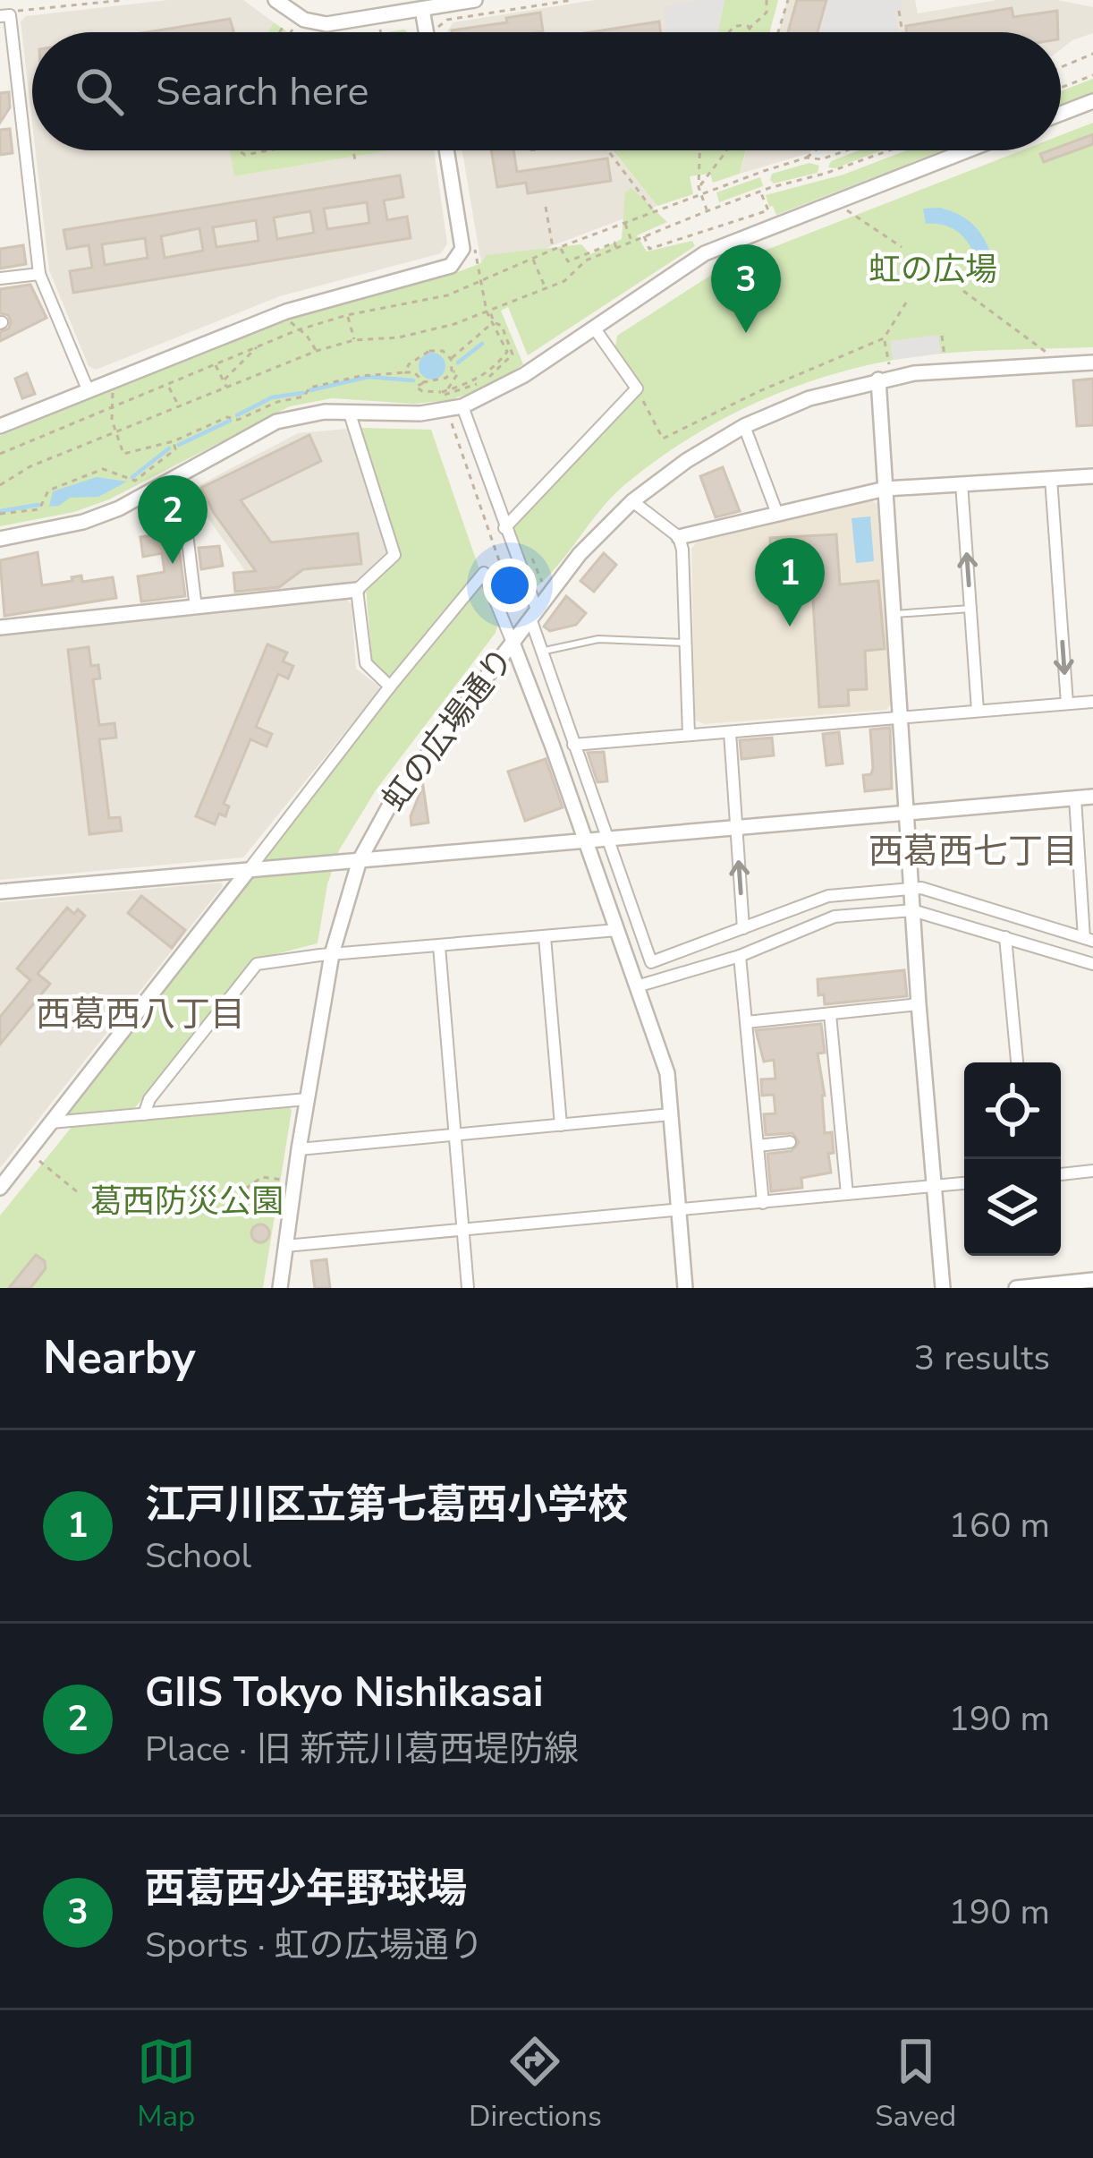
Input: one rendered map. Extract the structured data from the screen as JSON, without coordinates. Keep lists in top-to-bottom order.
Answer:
{
  "streets": {
    "street": ["虹の広場通り"]
  },
  "districts": ["西葛西七丁目", "西葛西八丁目"],
  "parks": ["虹の広場", "葛西防災公園"],
  "page": {
    "search": "Search here",
    "pins": ["3", "2", "1"],
    "heading": ["Nearby", "3 results"],
    "list": [
      {
        "mark": "1",
        "name": "江戸川区立第七葛西小学校",
        "note": "School",
        "value": "160 m"
      },
      {
        "mark": "2",
        "name": "GIIS Tokyo Nishikasai",
        "note": "Place · 旧 新荒川葛西堤防線",
        "value": "190 m"
      },
      {
        "mark": "3",
        "name": "西葛西少年野球場",
        "note": "Sports · 虹の広場通り",
        "value": "190 m"
      }
    ],
    "nav": ["Map", "Directions", "Saved"]
  }
}
